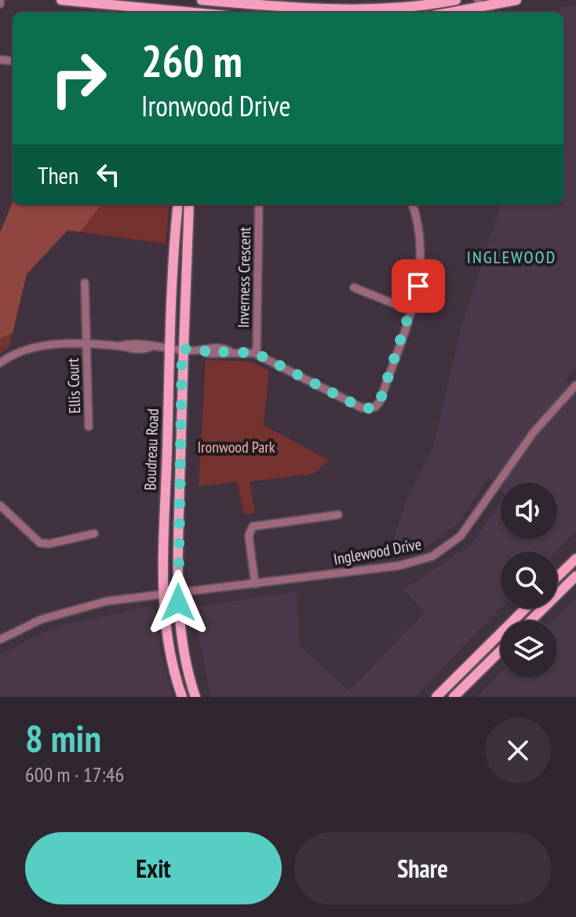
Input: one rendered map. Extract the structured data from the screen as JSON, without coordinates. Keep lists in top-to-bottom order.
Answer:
{
  "streets": {
    "main road": ["Boudreau Road"],
    "street": ["Inverness Crescent", "Ellis Court", "Inglewood Drive"]
  },
  "crossings": [
    ["Boudreau Road", "Inglewood Drive"]
  ],
  "districts": ["INGLEWOOD"],
  "parks": ["Ironwood Park"],
  "page": {
    "turn": ["260 m", "Ironwood Drive"],
    "then": "Then",
    "heading": ["8 min", "600 m · 17:46"],
    "buttons": ["Exit", "Share"]
  }
}
